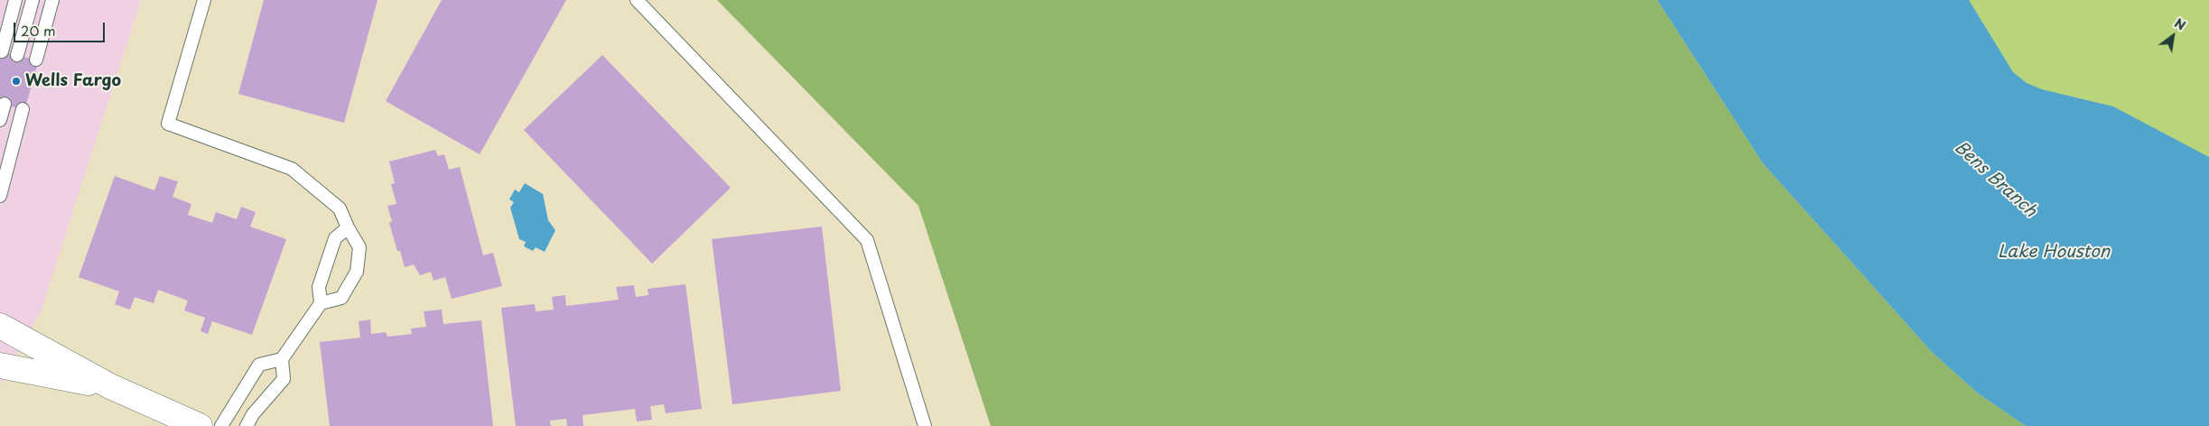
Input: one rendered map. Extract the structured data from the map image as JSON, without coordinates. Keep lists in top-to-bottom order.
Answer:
{
  "water": ["Bens Branch", "Lake Houston"],
  "places": ["Wells Fargo"],
  "scale_bar": "20 m",
  "north": "top right"
}
